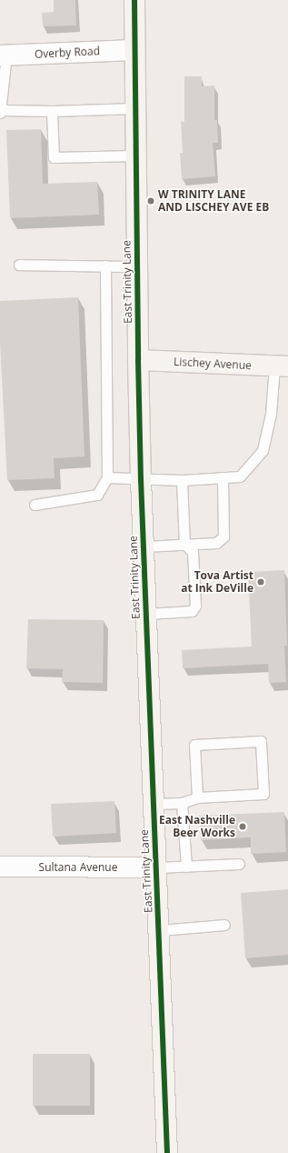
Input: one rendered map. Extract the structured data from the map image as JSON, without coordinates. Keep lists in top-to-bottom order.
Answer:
{
  "streets": {
    "main road": ["East Trinity Lane", "Lischey Avenue"],
    "street": ["Overby Road", "Sultana Avenue"]
  },
  "crossings": [
    ["Overby Road", "East Trinity Lane"],
    ["East Trinity Lane", "Lischey Avenue"],
    ["East Trinity Lane", "Sultana Avenue"]
  ],
  "places": ["W TRINITY LANE AND LISCHEY AVE EB", "Tova Artist at Ink DeVille", "East Nashville Beer Works"]
}
